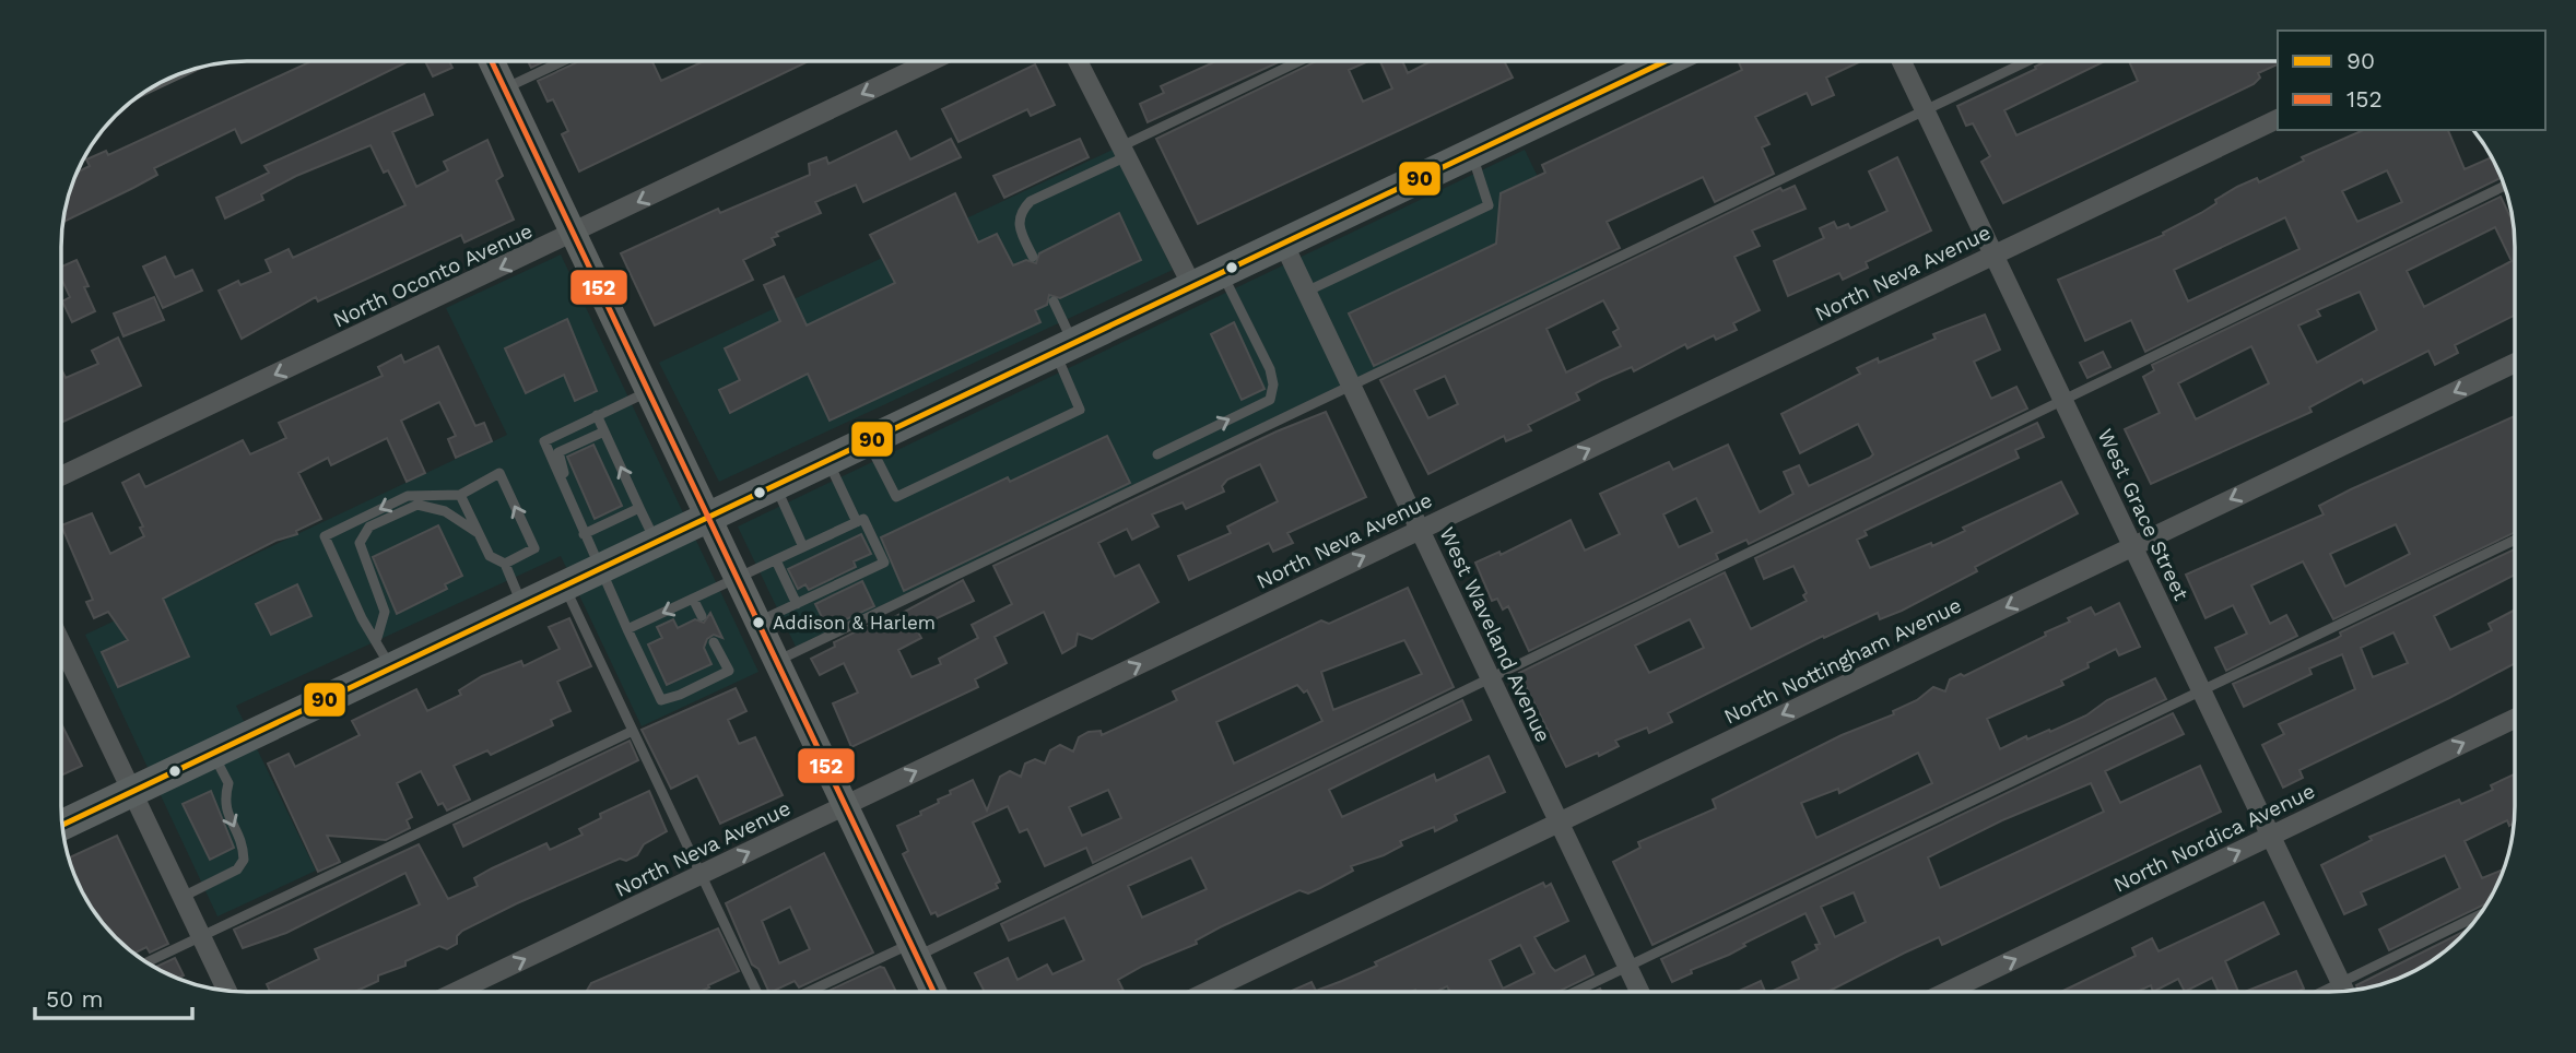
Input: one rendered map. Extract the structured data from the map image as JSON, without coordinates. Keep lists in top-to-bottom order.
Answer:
{
  "streets": {
    "street": [
      "North Neva Avenue",
      "North Oconto Avenue",
      "West Grace Street",
      "West Waveland Avenue",
      "North Nottingham Avenue",
      "North Nordica Avenue"
    ]
  },
  "crossings": [
    ["North Neva Avenue", "West Grace Street"],
    ["North Neva Avenue", "West Waveland Avenue"],
    ["West Grace Street", "North Nottingham Avenue"],
    ["West Grace Street", "North Nordica Avenue"],
    ["West Waveland Avenue", "North Nottingham Avenue"]
  ],
  "one_way": [
    "North Neva Avenue",
    "North Oconto Avenue",
    "North Nottingham Avenue",
    "North Nordica Avenue"
  ],
  "places": ["Addison & Harlem"],
  "lines": ["transit line 90", "transit line 152"],
  "legend": ["90", "152"],
  "scale_bar": "50 m"
}
